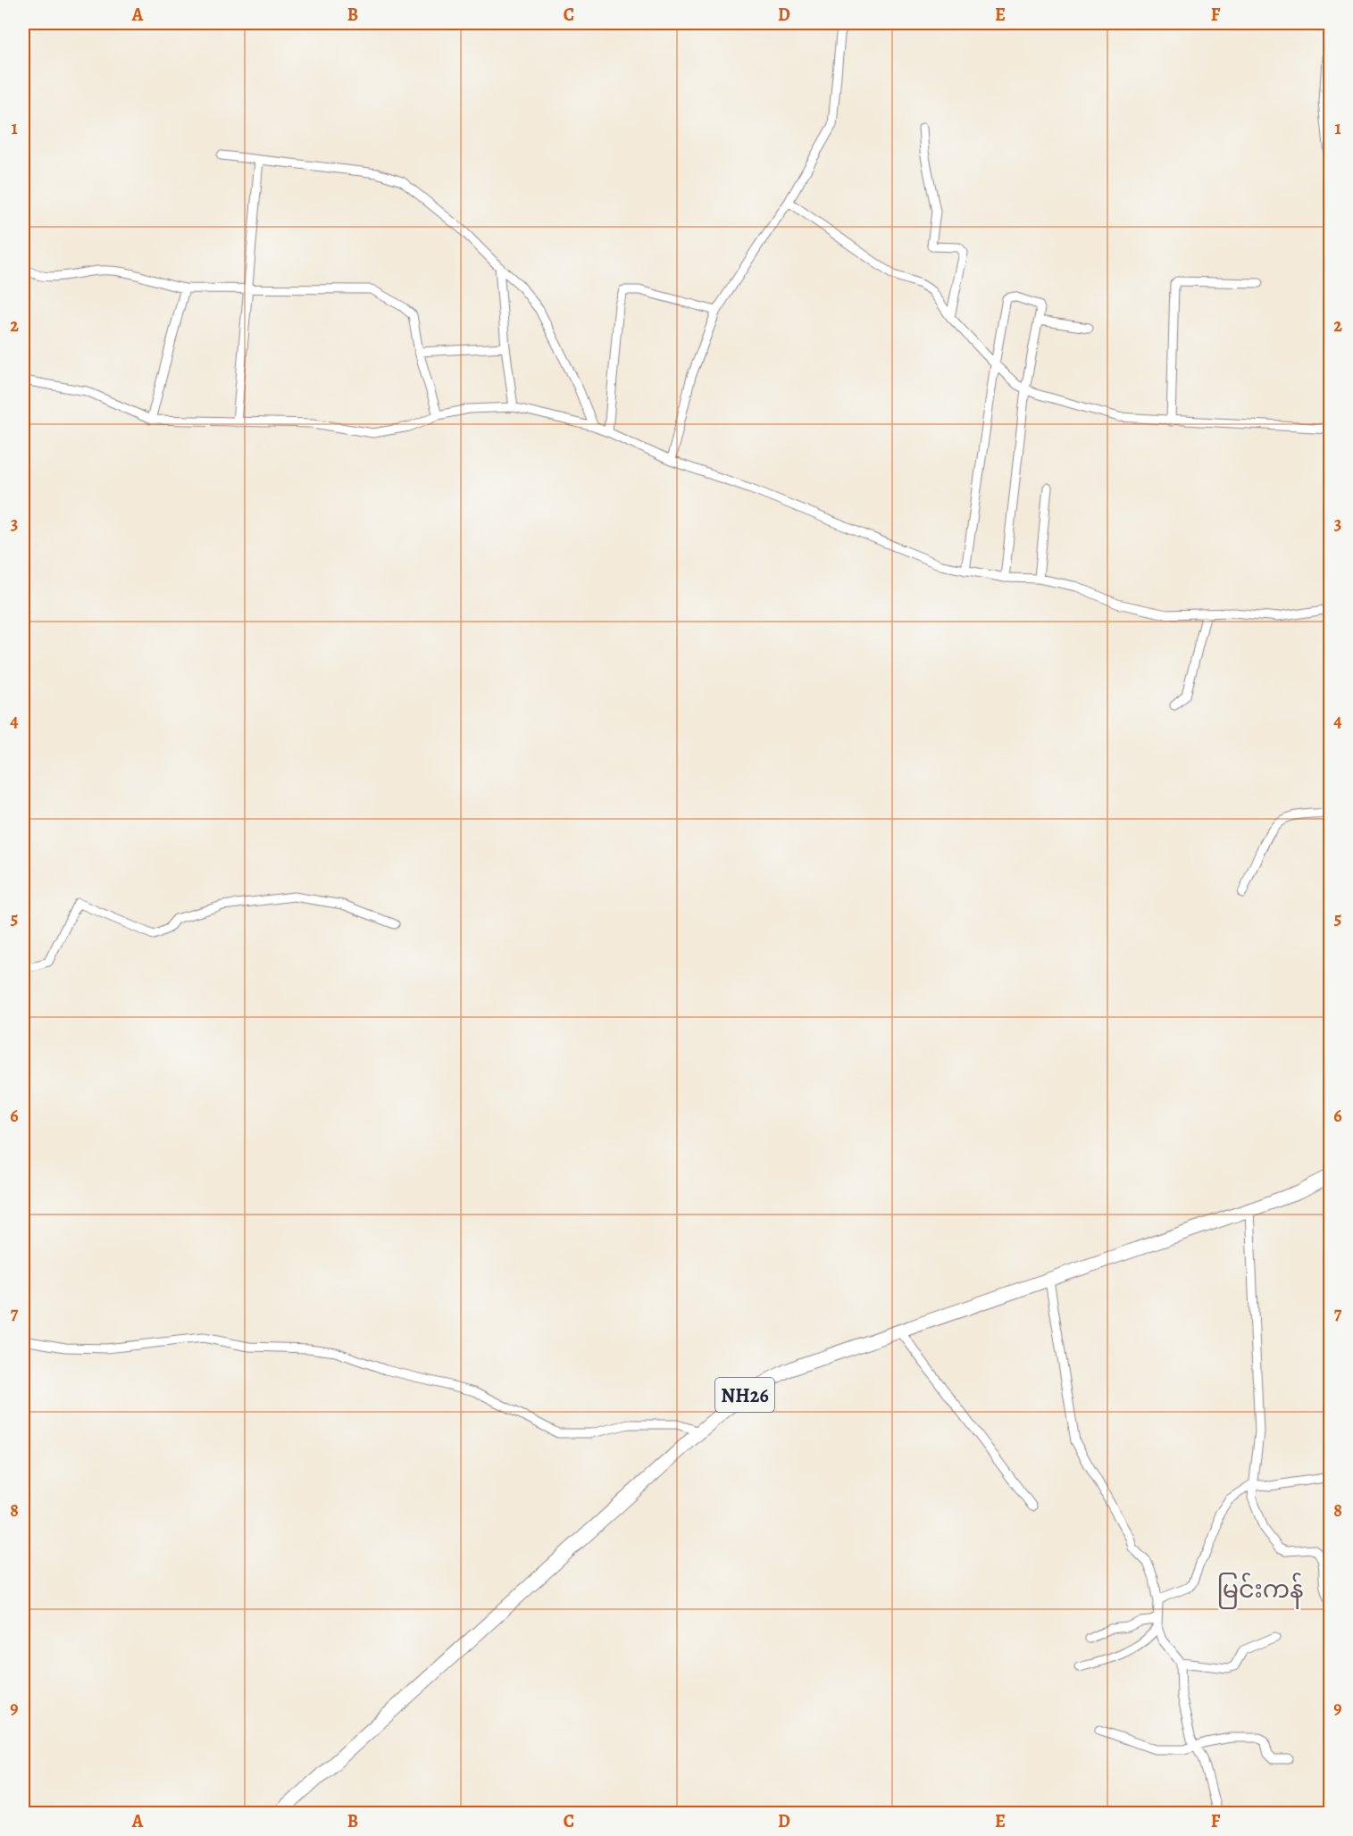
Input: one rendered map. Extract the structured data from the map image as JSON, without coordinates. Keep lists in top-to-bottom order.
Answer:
{
  "streets": {
    "highway": ["NH26"]
  },
  "districts": ["မြင်းကန်"],
  "grid": {
    "columns": [
      "A",
      "B",
      "C",
      "D",
      "E",
      "F"
    ],
    "rows": [
      "1",
      "2",
      "3",
      "4",
      "5",
      "6",
      "7",
      "8",
      "9"
    ]
  }
}
